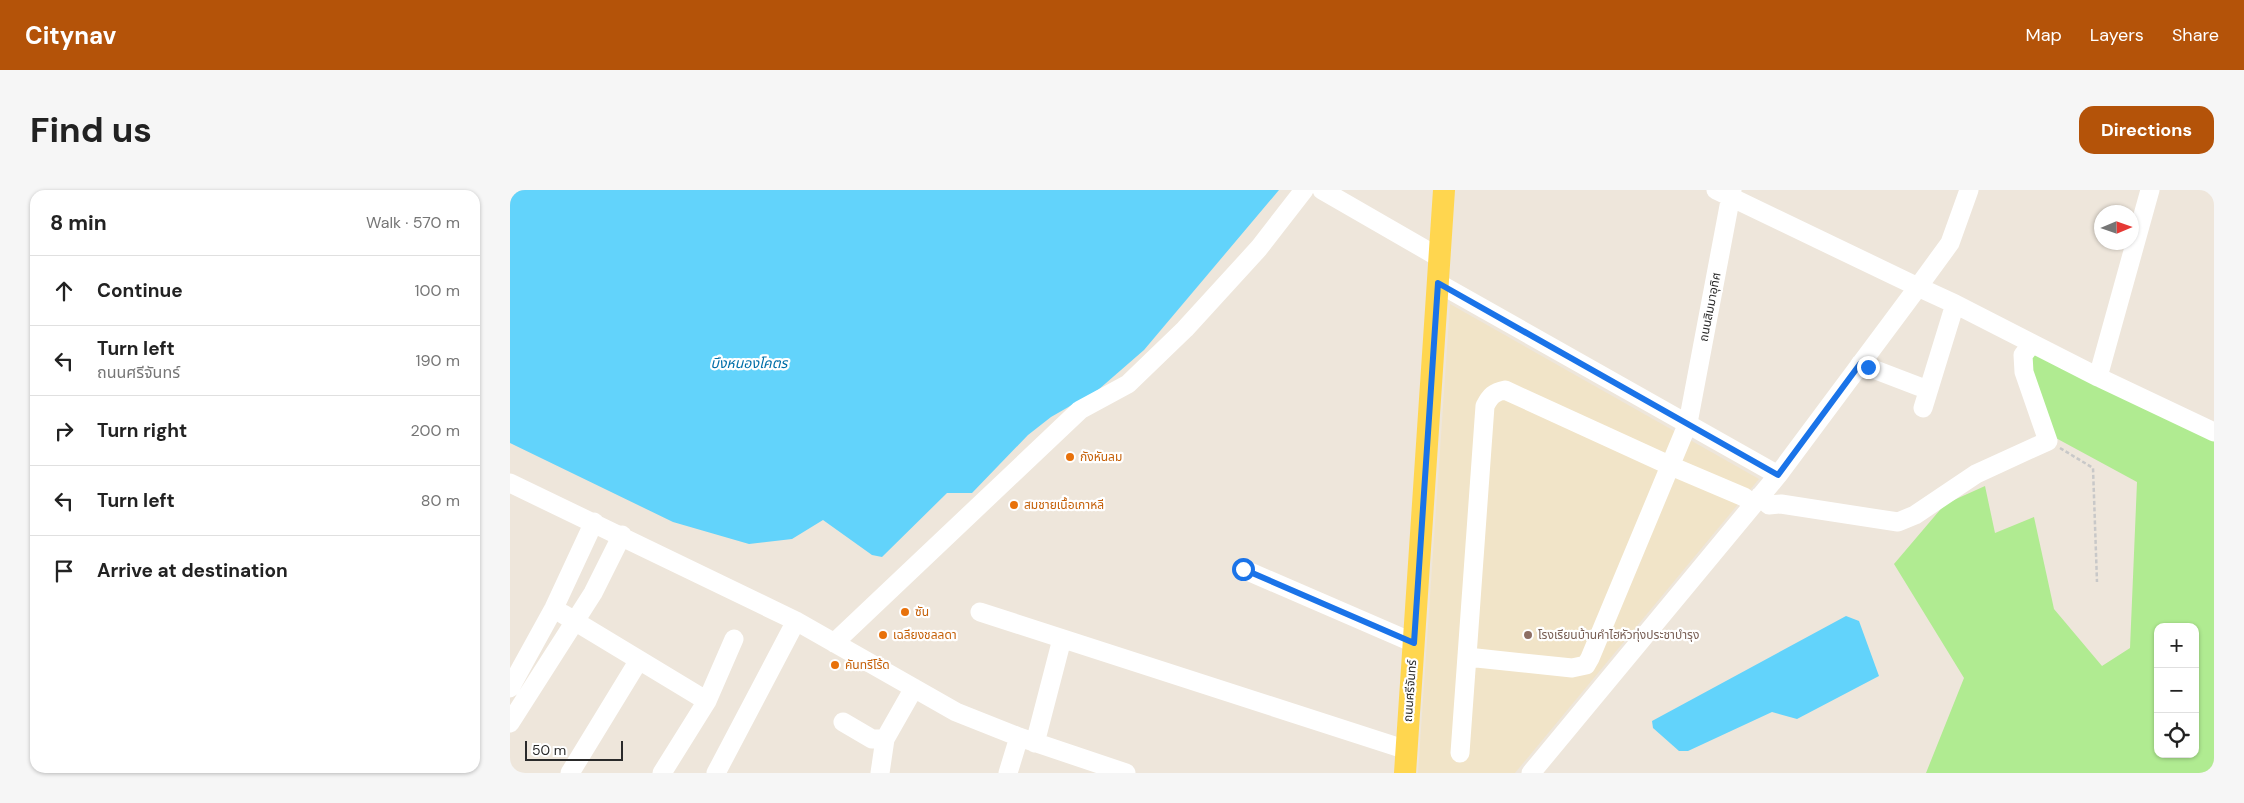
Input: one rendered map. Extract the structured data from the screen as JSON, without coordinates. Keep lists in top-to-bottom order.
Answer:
{
  "streets": {
    "main road": ["ถนนศรีจันทร์"],
    "street": ["ถนนสิมมาอุทิศ"]
  },
  "water": ["บึงหนองโคตร"],
  "places": [
    "กังหันลม",
    "สมชายเนื้อเกาหลี",
    "ซัน",
    "เฉลียงชลลดา",
    "โรงเรียนบ้านคำไฮหัวทุ่งประชาบำรุง",
    "คันทรีโร้ด"
  ],
  "scale_bar": "50 m",
  "north": "right",
  "page": {
    "header": "Citynav",
    "nav": ["Map", "Layers", "Share"],
    "buttons": "Directions",
    "title": "Find us",
    "heading": ["8 min", "Walk · 570 m"],
    "list": [
      ["Continue", "100 m"],
      ["Turn left", "ถนนศรีจันทร์", "190 m"],
      ["Turn right", "200 m"],
      ["Turn left", "80 m"],
      "Arrive at destination"
    ],
    "map_buttons": ["+", "−"],
    "scale": "50 m"
  }
}
